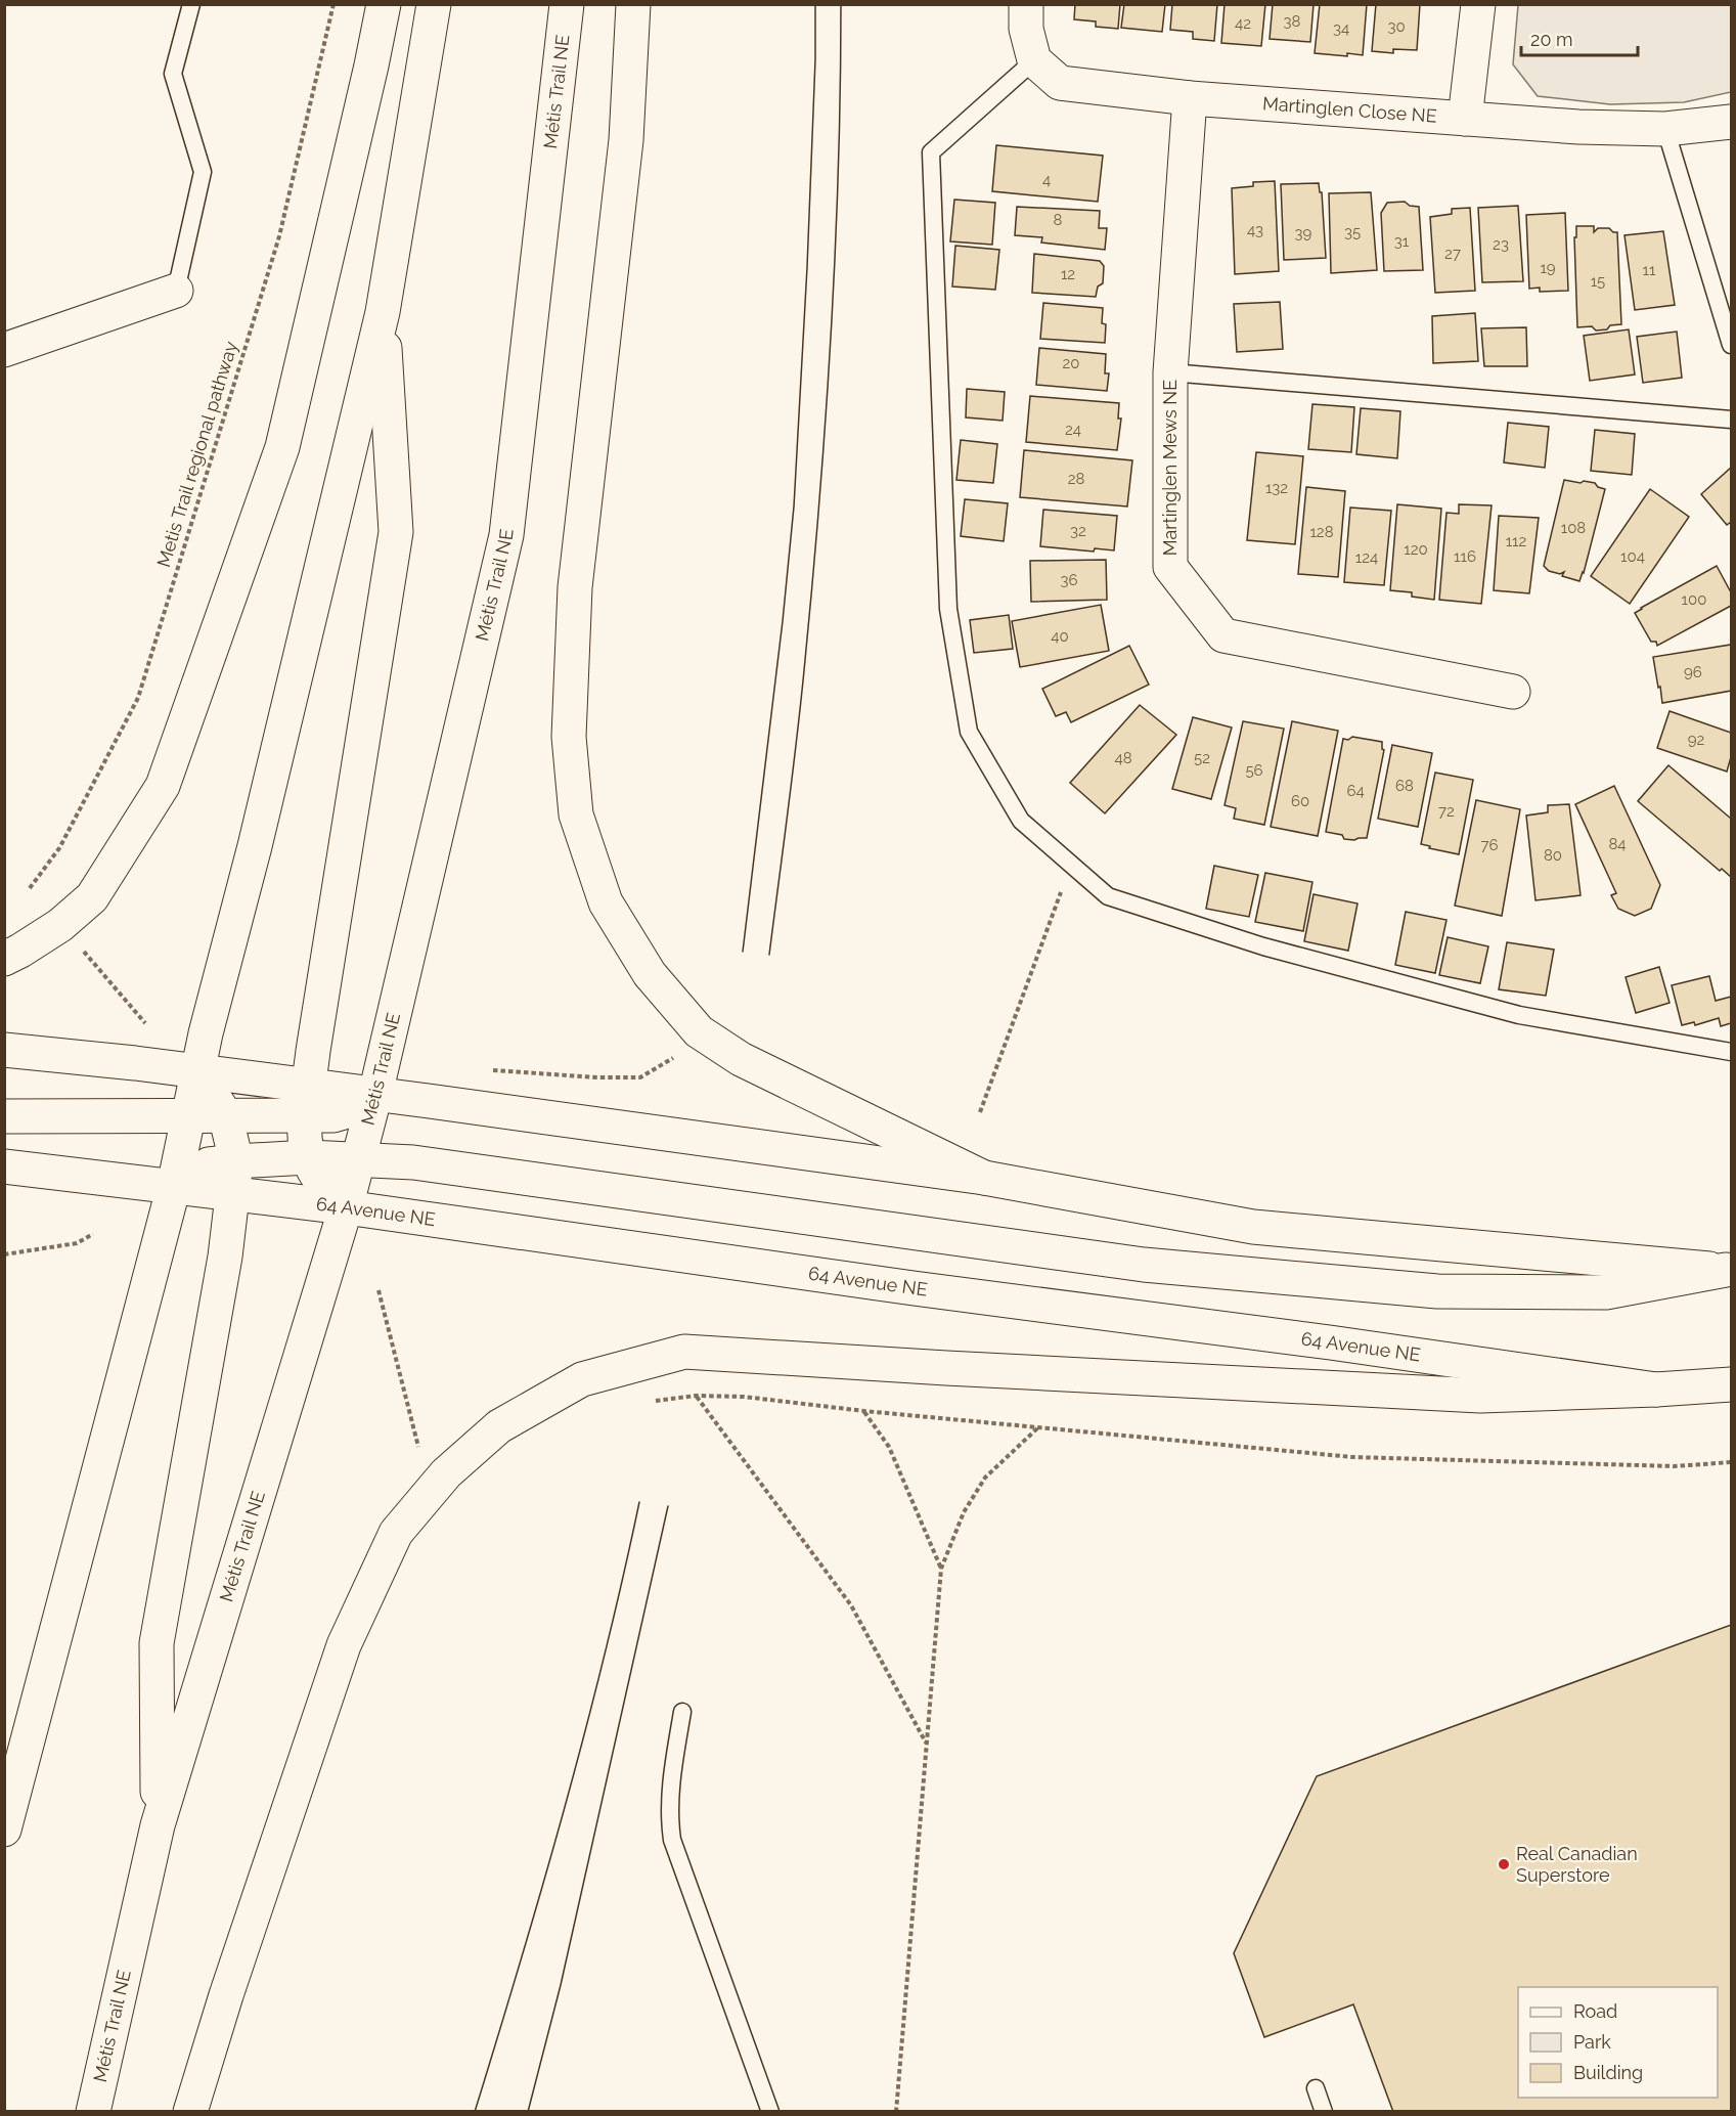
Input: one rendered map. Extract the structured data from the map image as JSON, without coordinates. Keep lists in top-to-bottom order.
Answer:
{
  "streets": {
    "main road": [
      "Métis Trail NE",
      "Martinglen Close NE",
      "Martinglen Mews NE",
      "64 Avenue NE"
    ],
    "path": ["Metis Trail regional pathway"]
  },
  "crossings": [
    ["Métis Trail NE", "64 Avenue NE"],
    ["Martinglen Close NE", "Martinglen Mews NE"]
  ],
  "places": ["Real Canadian Superstore"],
  "house_numbers": [
    "38",
    "42",
    "30",
    "34",
    "4",
    "8",
    "43",
    "35",
    "39",
    "31",
    "23",
    "27",
    "19",
    "11",
    "12",
    "15",
    "20",
    "24",
    "28",
    "132",
    "108",
    "32",
    "128",
    "112",
    "120",
    "116",
    "104",
    "124",
    "36",
    "100",
    "40",
    "96",
    "92",
    "48",
    "52",
    "56",
    "68",
    "64",
    "60",
    "72",
    "84",
    "76",
    "80"
  ],
  "legend": ["Road", "Park", "Building"],
  "scale_bar": "20 m"
}
